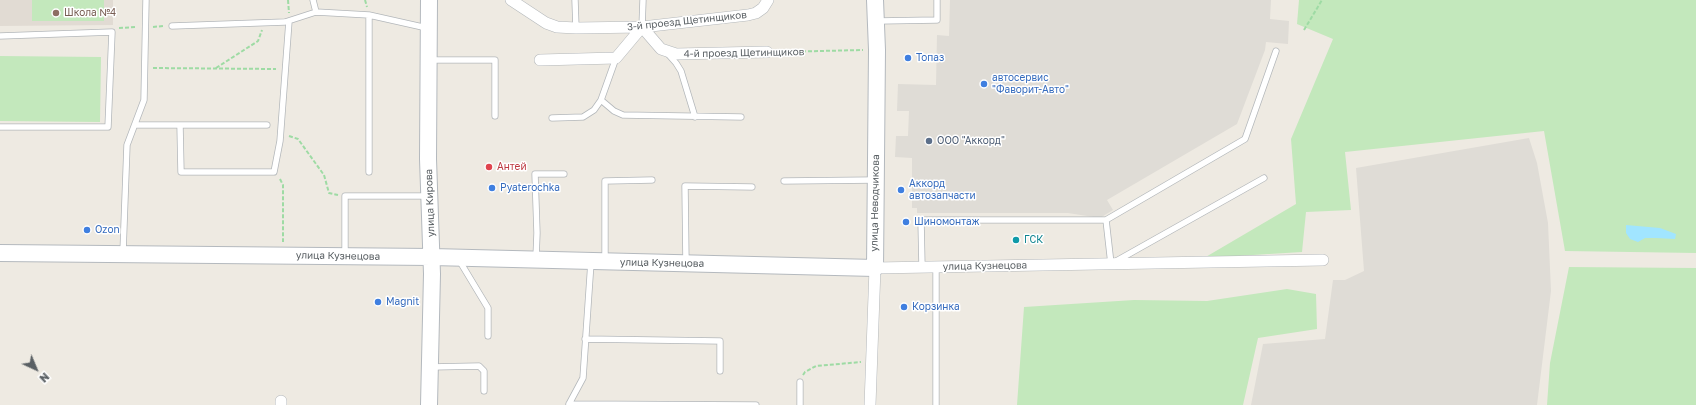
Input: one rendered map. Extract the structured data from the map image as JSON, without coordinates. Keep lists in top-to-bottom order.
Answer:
{
  "streets": {
    "main road": ["улица Кирова", "улица Неводчикова", "улица Кузнецова"],
    "street": ["3-й проезд Щетинщиков", "4-й проезд Щетинщиков"]
  },
  "crossings": [
    ["4-й проезд Щетинщиков", "улица Неводчикова"],
    ["улица Кирова", "улица Кузнецова"],
    ["улица Неводчикова", "улица Кузнецова"]
  ],
  "places": [
    "Школа №4",
    "Топаз",
    "автосервис \"Фаворит-Авто\"",
    "ООО \"Аккорд\"",
    "Антей",
    "Pyaterochka",
    "Аккорд автозапчасти",
    "Шиномонтаж",
    "Ozon",
    "ГСК",
    "Magnit",
    "Корзинка"
  ],
  "north": "bottom right"
}
